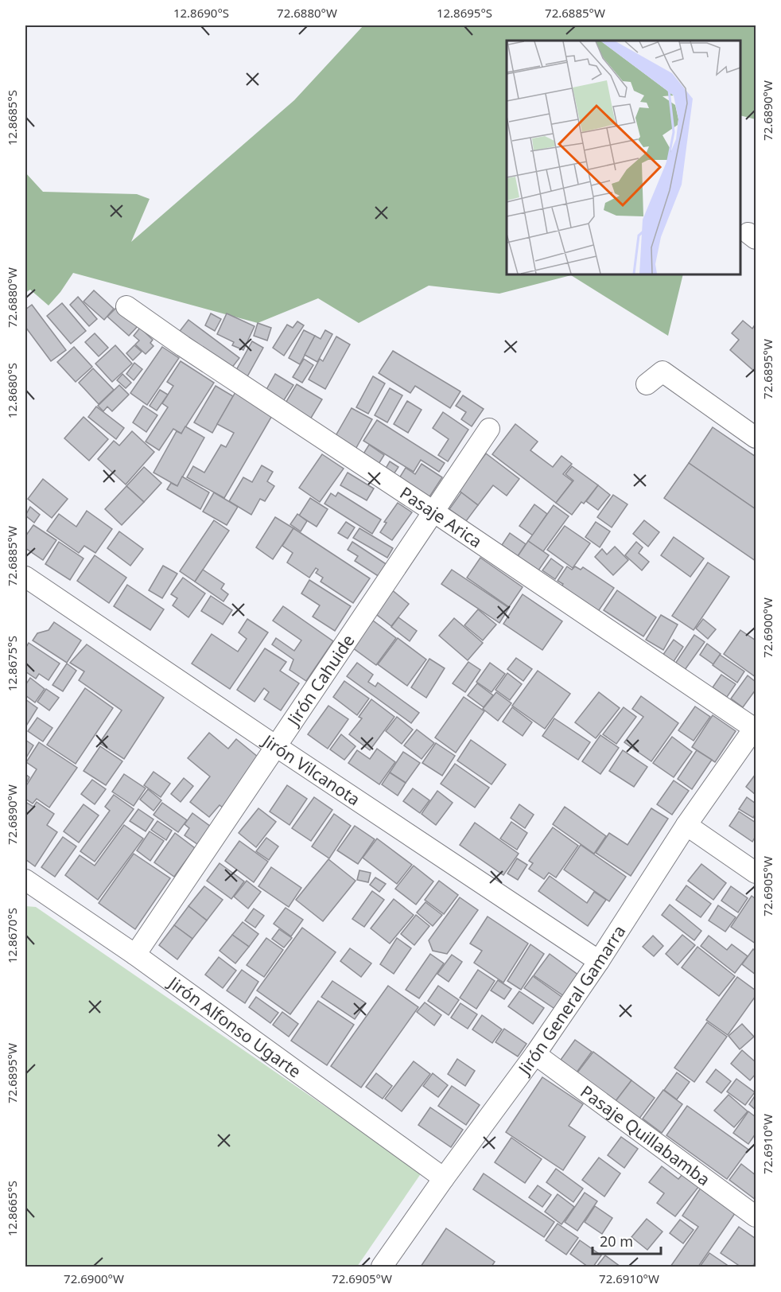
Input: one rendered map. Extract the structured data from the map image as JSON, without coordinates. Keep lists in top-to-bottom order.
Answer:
{
  "streets": {
    "street": [
      "Pasaje Arica",
      "Jirón Cahuide",
      "Jirón Vilcanota",
      "Jirón General Gamarra",
      "Jirón Alfonso Ugarte",
      "Pasaje Quillabamba"
    ]
  },
  "crossings": [
    ["Pasaje Arica", "Jirón Cahuide"],
    ["Pasaje Arica", "Jirón General Gamarra"],
    ["Jirón Cahuide", "Jirón Vilcanota"],
    ["Jirón Cahuide", "Jirón Alfonso Ugarte"],
    ["Jirón Vilcanota", "Jirón General Gamarra"],
    ["Jirón General Gamarra", "Jirón Alfonso Ugarte"],
    ["Jirón General Gamarra", "Pasaje Quillabamba"]
  ],
  "scale_bar": "20 m",
  "coordinates": [
    "12.8690°S",
    "72.6880°W",
    "12.8695°S",
    "72.6885°W",
    "72.6890°W",
    "12.8685°S",
    "72.6895°W",
    "12.8680°S",
    "72.6900°W",
    "12.8675°S",
    "72.6905°W",
    "12.8670°S",
    "72.6910°W",
    "12.8665°S"
  ]
}
